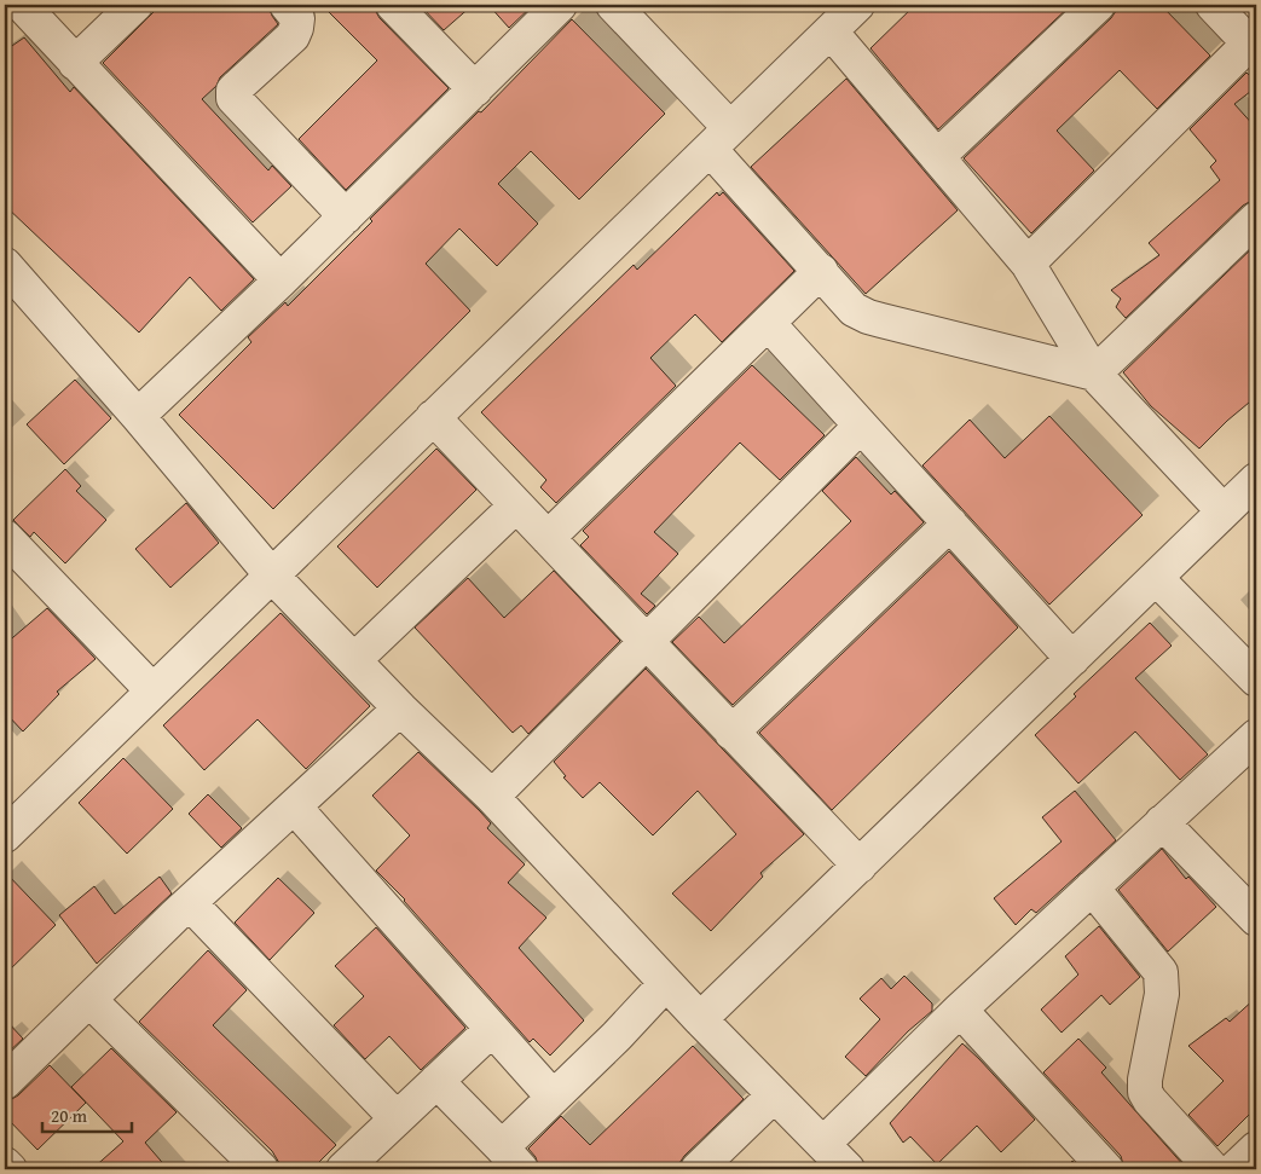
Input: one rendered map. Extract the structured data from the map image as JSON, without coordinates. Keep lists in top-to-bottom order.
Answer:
{
  "scale_bar": "20 m"
}
